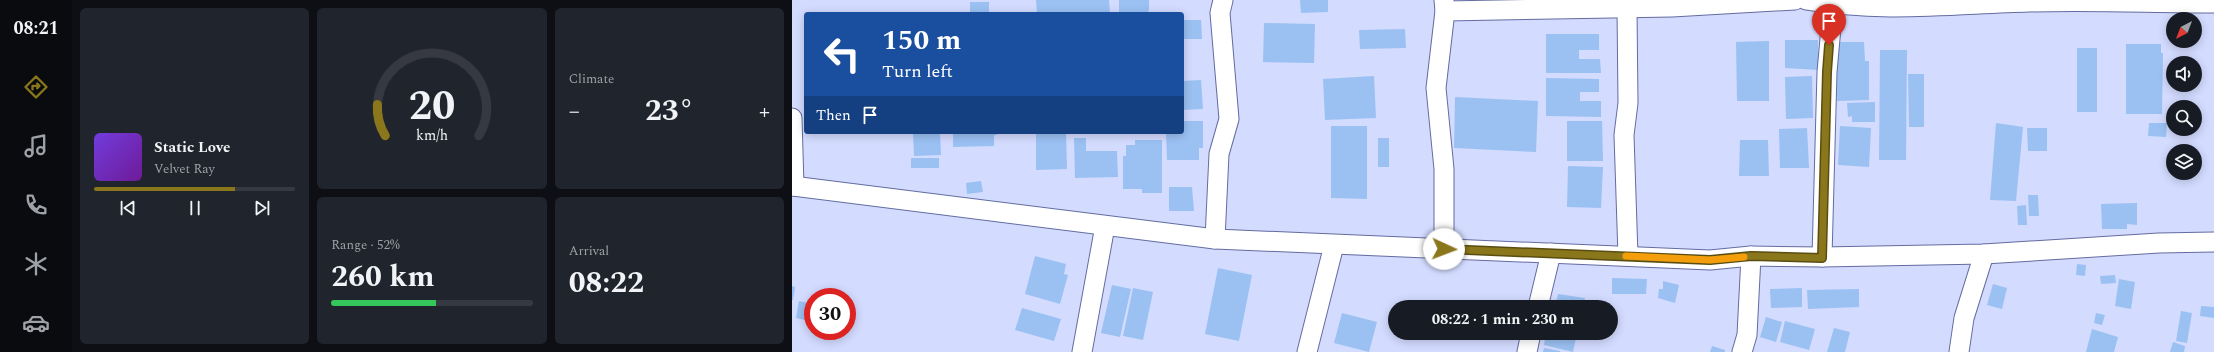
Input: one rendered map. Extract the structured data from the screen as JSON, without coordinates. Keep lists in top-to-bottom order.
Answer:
{
  "north": "bottom left",
  "page": {
    "tabs": "08:21",
    "tile": [
      "Climate",
      ["Range · 52%", "260 km"],
      ["Arrival", "08:22"]
    ],
    "turn": ["150 m", "Turn left"],
    "heat": ["−", "23°", "+"],
    "then": "Then",
    "song": ["Static Love", "Velvet Ray"],
    "limit": "30",
    "trip": "08:22 · 1 min · 230 m",
    "gauge": ["20", "km/h"]
  }
}
